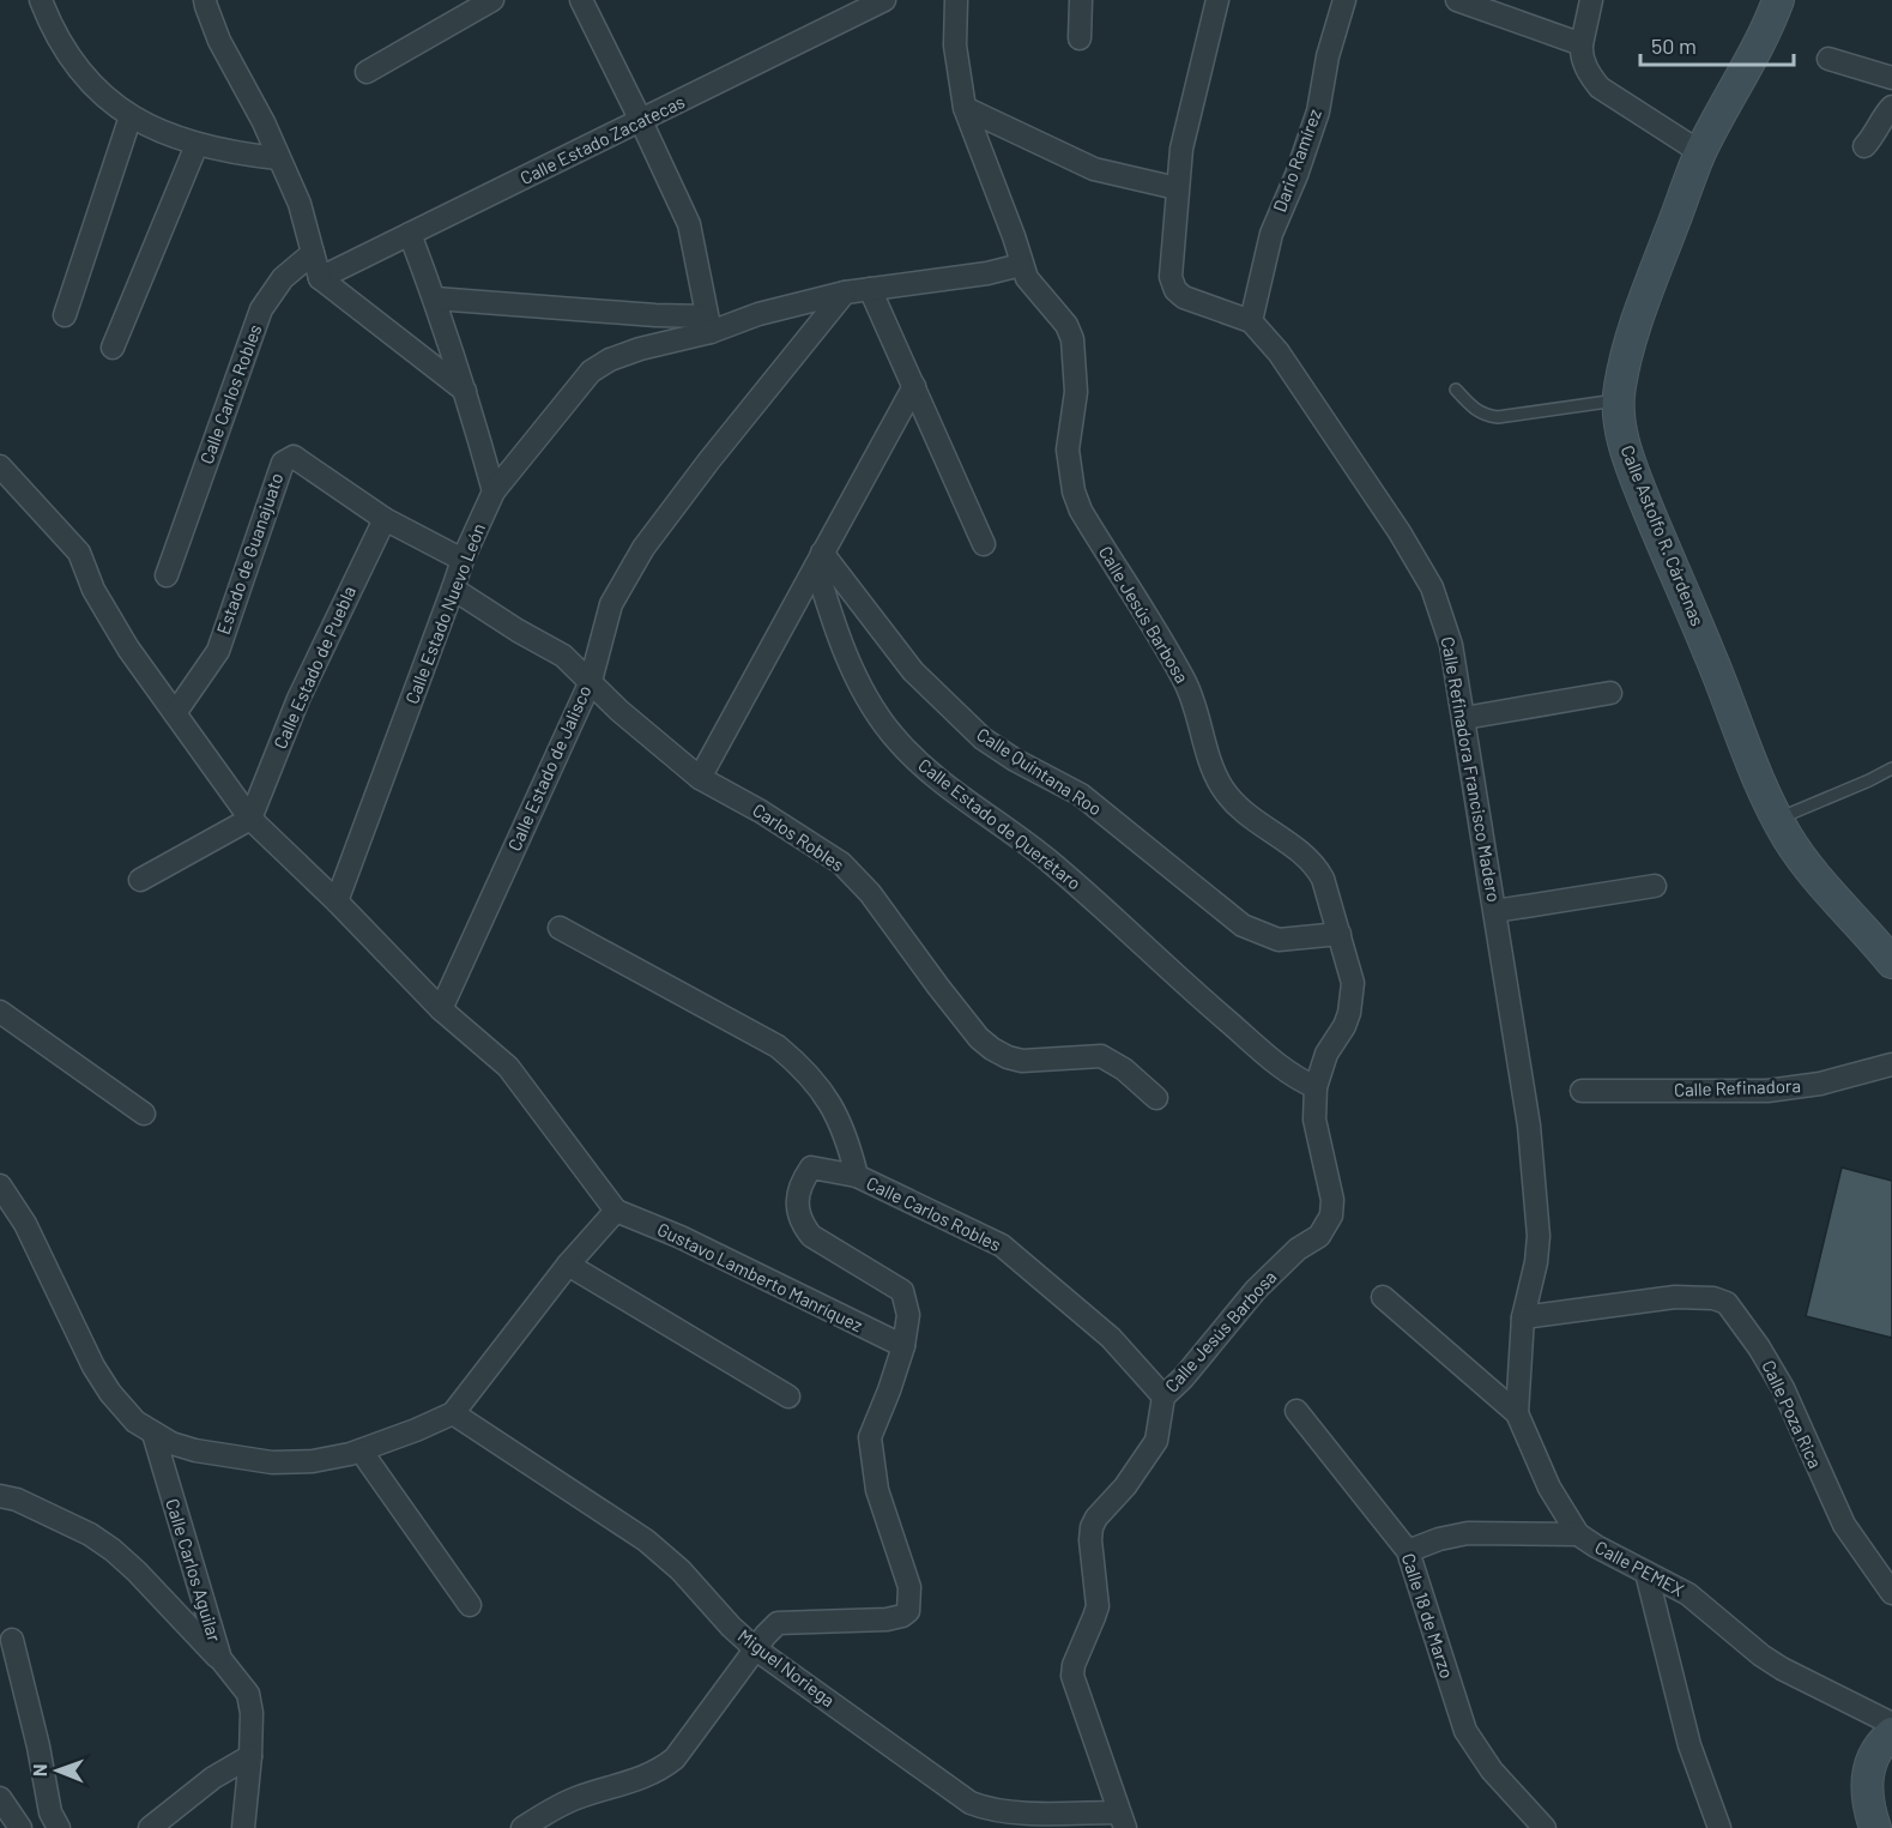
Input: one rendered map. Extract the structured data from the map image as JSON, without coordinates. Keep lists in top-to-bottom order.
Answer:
{
  "streets": {
    "street": [
      "Calle Estado Zacatecas",
      "Dario Ramírez",
      "Calle Carlos Robles",
      "Calle Astolfo R. Cárdenas",
      "Estado de Guanajuato",
      "Calle Estado Nuevo León",
      "Calle Jesús Barbosa",
      "Calle Estado de Puebla",
      "Calle Estado de Jalisco",
      "Calle Refinadora Francisco Madero",
      "Calle Quintana Roo",
      "Calle Estado de Querétaro",
      "Carlos Robles",
      "Calle Refinadora",
      "Gustavo Lamberto Manríquez",
      "Calle Poza Rica",
      "Calle PEMEX",
      "Calle Carlos Aguilar",
      "Calle 18 de Marzo",
      "Miguel Noriega"
    ]
  },
  "crossings": [
    ["Dario Ramírez", "Calle Refinadora Francisco Madero"],
    ["Calle Carlos Robles", "Calle Jesús Barbosa"],
    ["Calle Carlos Robles", "Gustavo Lamberto Manríquez"],
    ["Calle Carlos Robles", "Miguel Noriega"],
    ["Estado de Guanajuato", "Calle Estado Nuevo León"],
    ["Estado de Guanajuato", "Calle Estado de Puebla"],
    ["Calle Estado Nuevo León", "Calle Jesús Barbosa"],
    ["Calle Estado Nuevo León", "Calle Estado de Jalisco"],
    ["Calle Estado Nuevo León", "Carlos Robles"],
    ["Calle Jesús Barbosa", "Calle Quintana Roo"],
    ["Calle Jesús Barbosa", "Calle Estado de Querétaro"],
    ["Calle Jesús Barbosa", "Miguel Noriega"],
    ["Calle Estado de Jalisco", "Carlos Robles"],
    ["Calle Refinadora Francisco Madero", "Calle Poza Rica"],
    ["Calle Refinadora Francisco Madero", "Calle PEMEX"],
    ["Calle Quintana Roo", "Calle Estado de Querétaro"]
  ],
  "scale_bar": "50 m",
  "north": "left"
}
